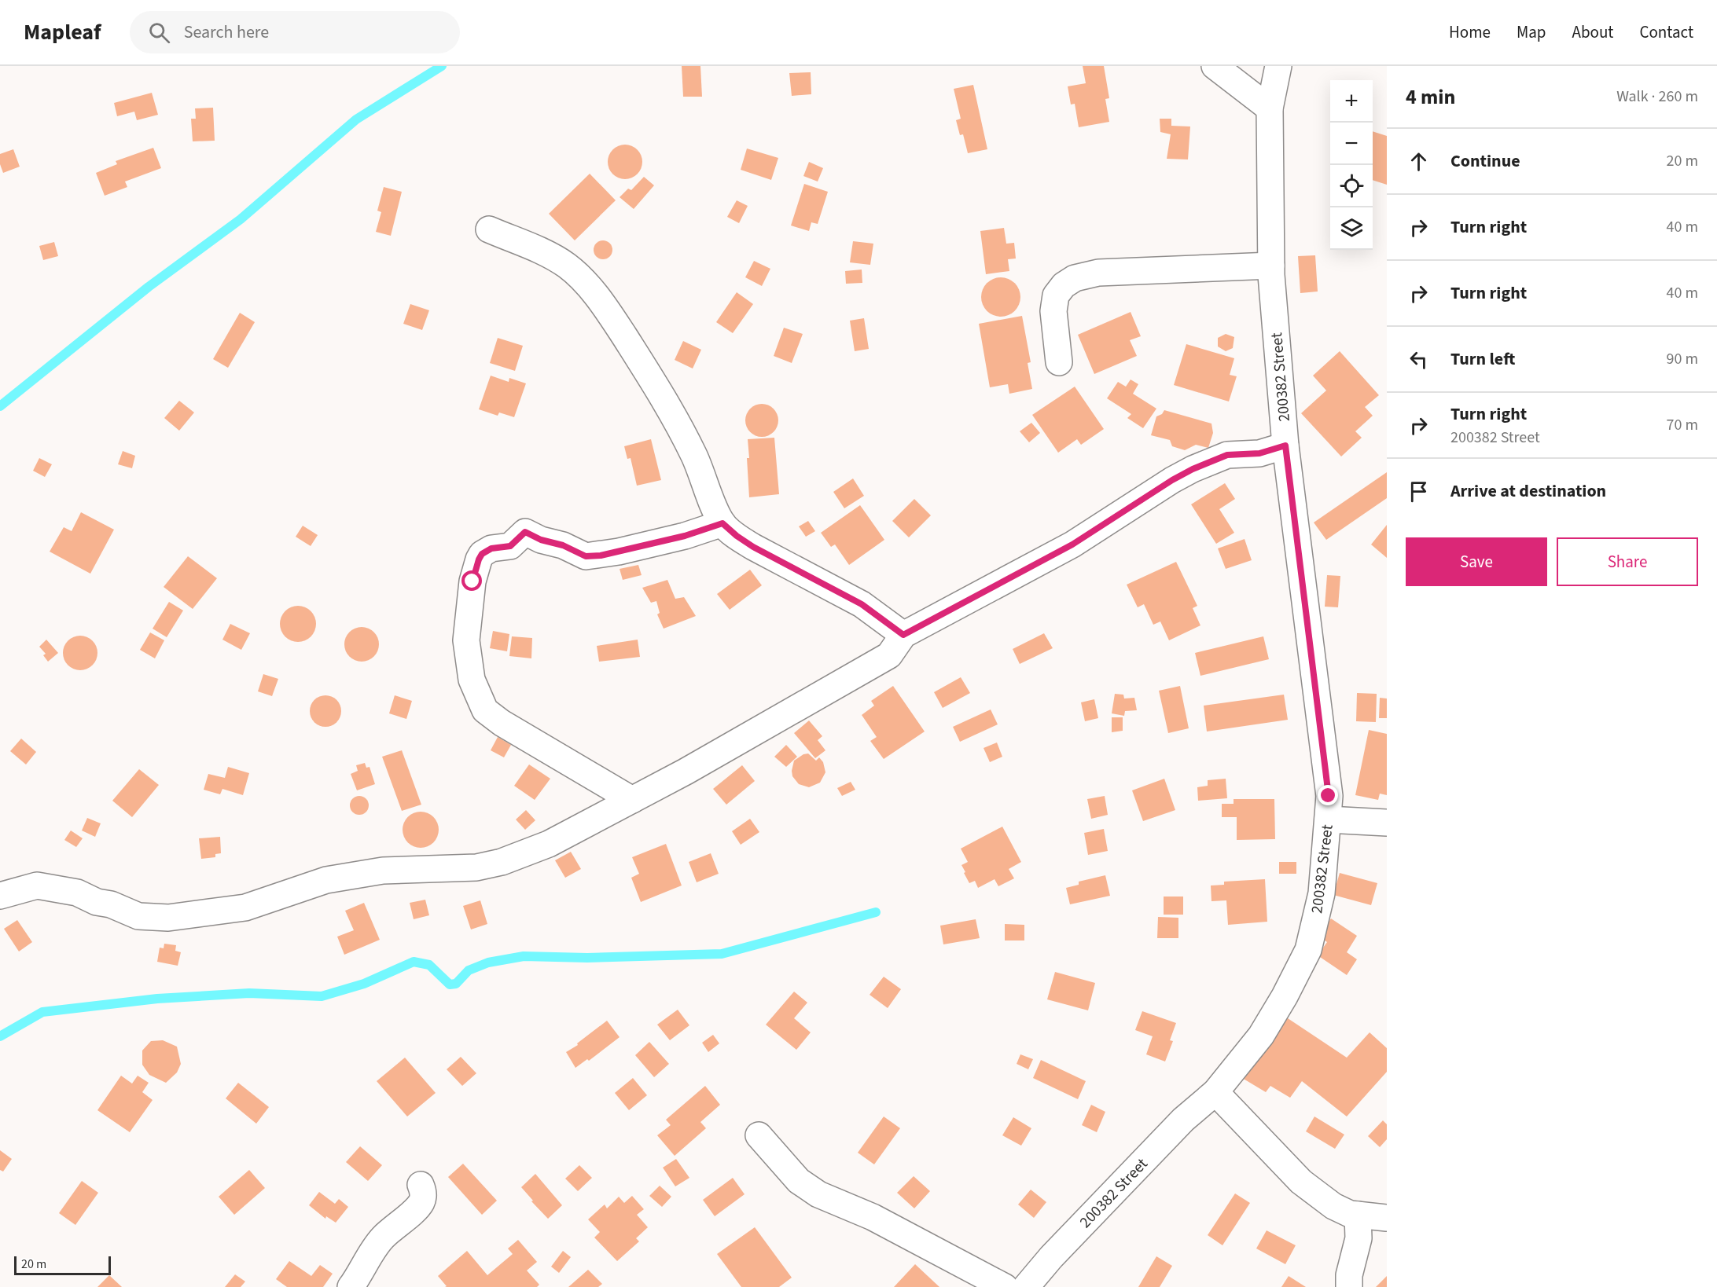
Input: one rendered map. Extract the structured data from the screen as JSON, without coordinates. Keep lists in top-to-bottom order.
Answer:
{
  "streets": {
    "street": ["200382 Street"]
  },
  "scale_bar": "20 m",
  "page": {
    "header": "Mapleaf",
    "search": "Search here",
    "nav": [
      "Home",
      "Map",
      "About",
      "Contact"
    ],
    "heading": ["4 min", "Walk · 260 m"],
    "map_buttons": ["+", "−"],
    "list": [
      ["Continue", "20 m"],
      ["Turn right", "40 m"],
      ["Turn right", "40 m"],
      ["Turn left", "90 m"],
      ["Turn right", "200382 Street", "70 m"],
      "Arrive at destination"
    ],
    "buttons": ["Save", "Share"],
    "scale": "20 m"
  }
}
